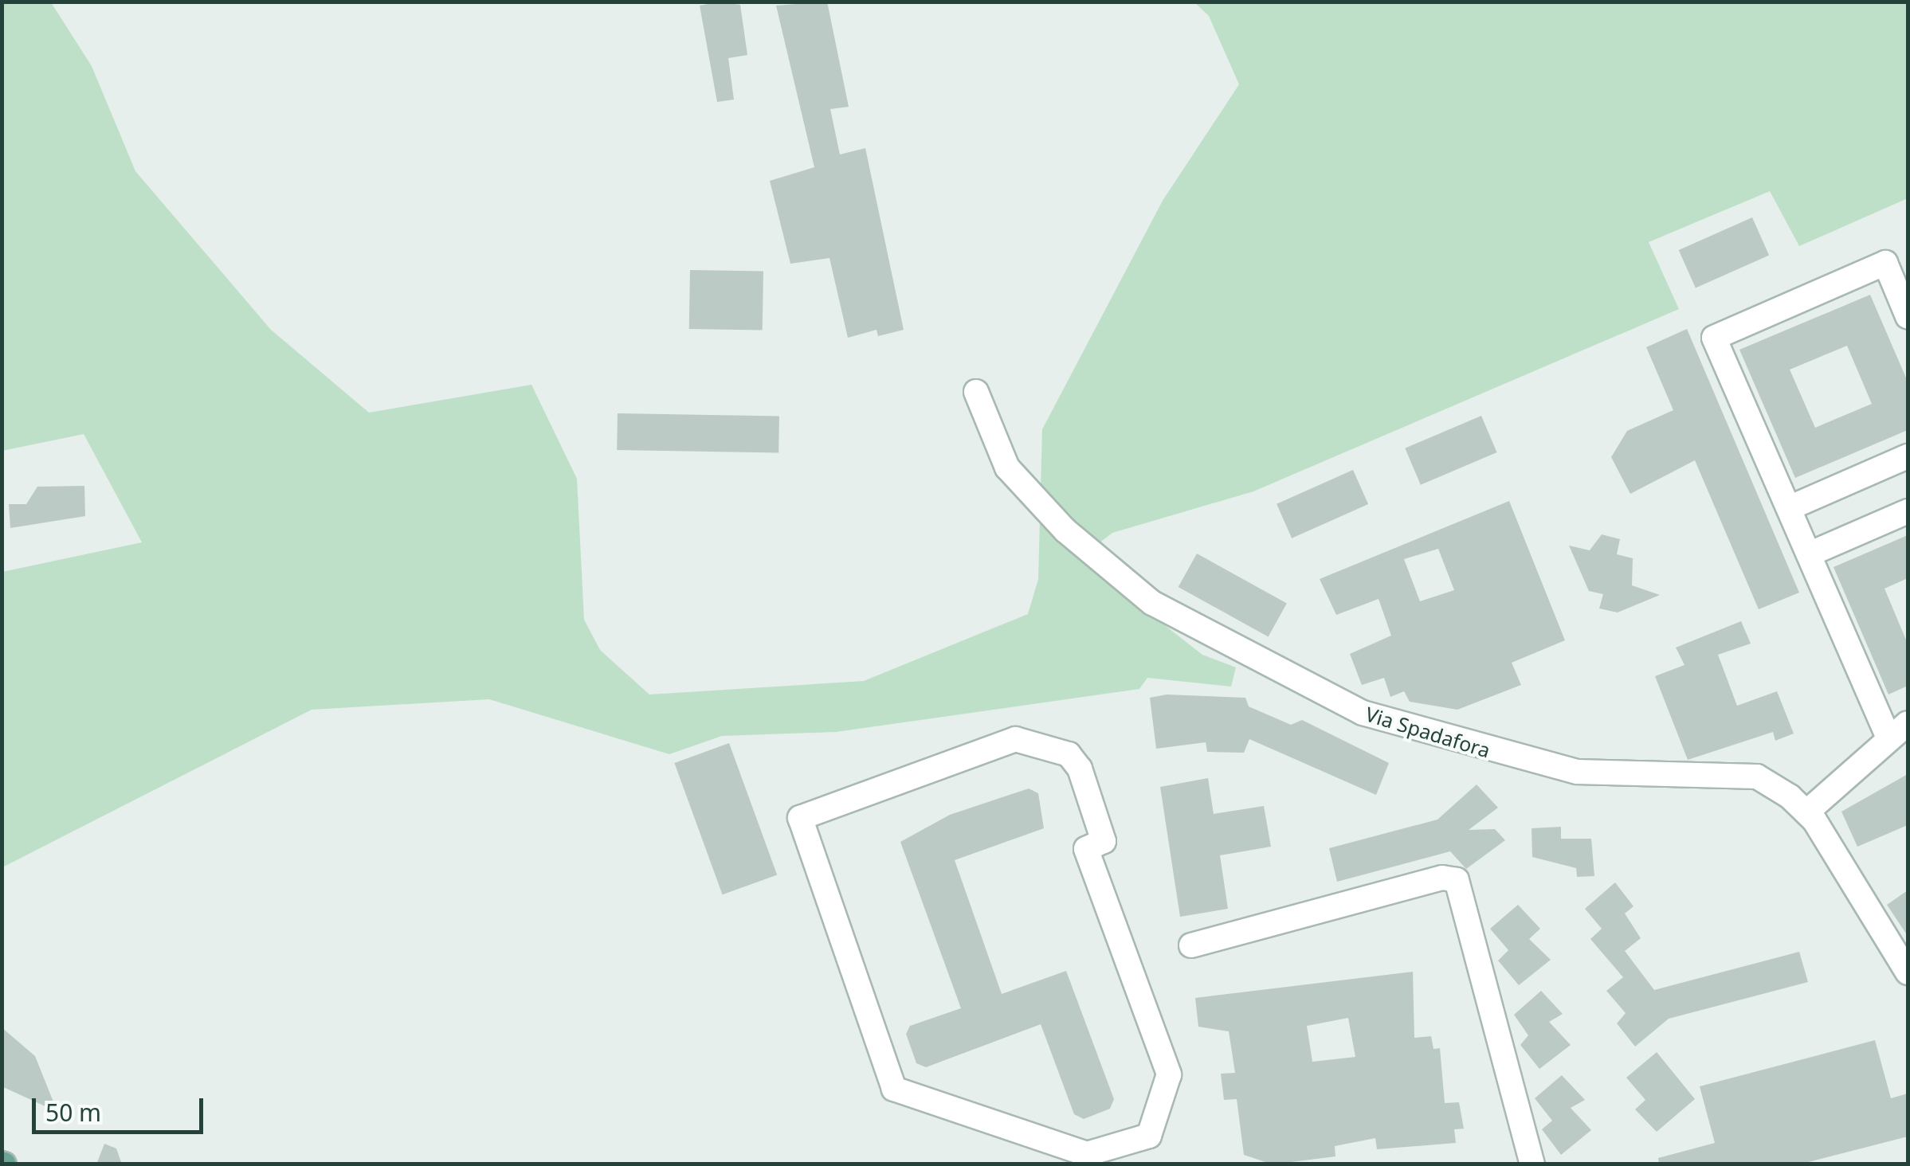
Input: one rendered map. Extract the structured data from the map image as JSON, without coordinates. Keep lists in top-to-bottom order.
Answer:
{
  "streets": {
    "street": ["Via Spadafora"]
  },
  "scale_bar": "50 m"
}
